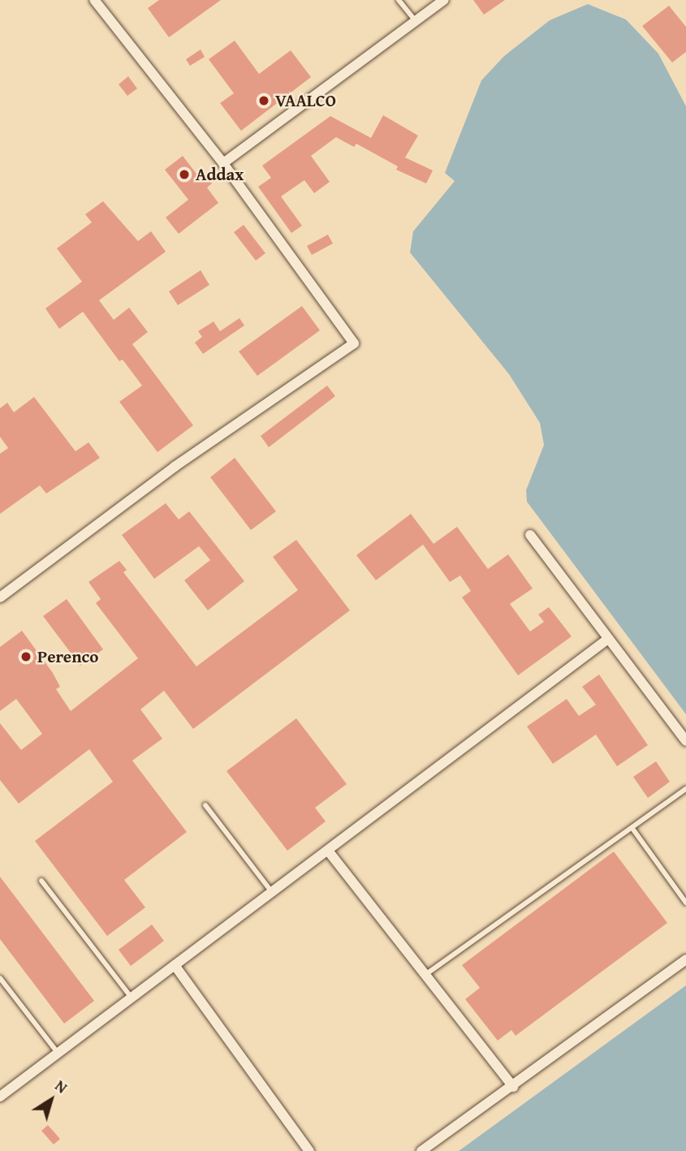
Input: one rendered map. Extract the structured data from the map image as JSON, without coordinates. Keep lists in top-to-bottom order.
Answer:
{
  "places": ["VAALCO", "Addax", "Perenco"],
  "north": "top right"
}
